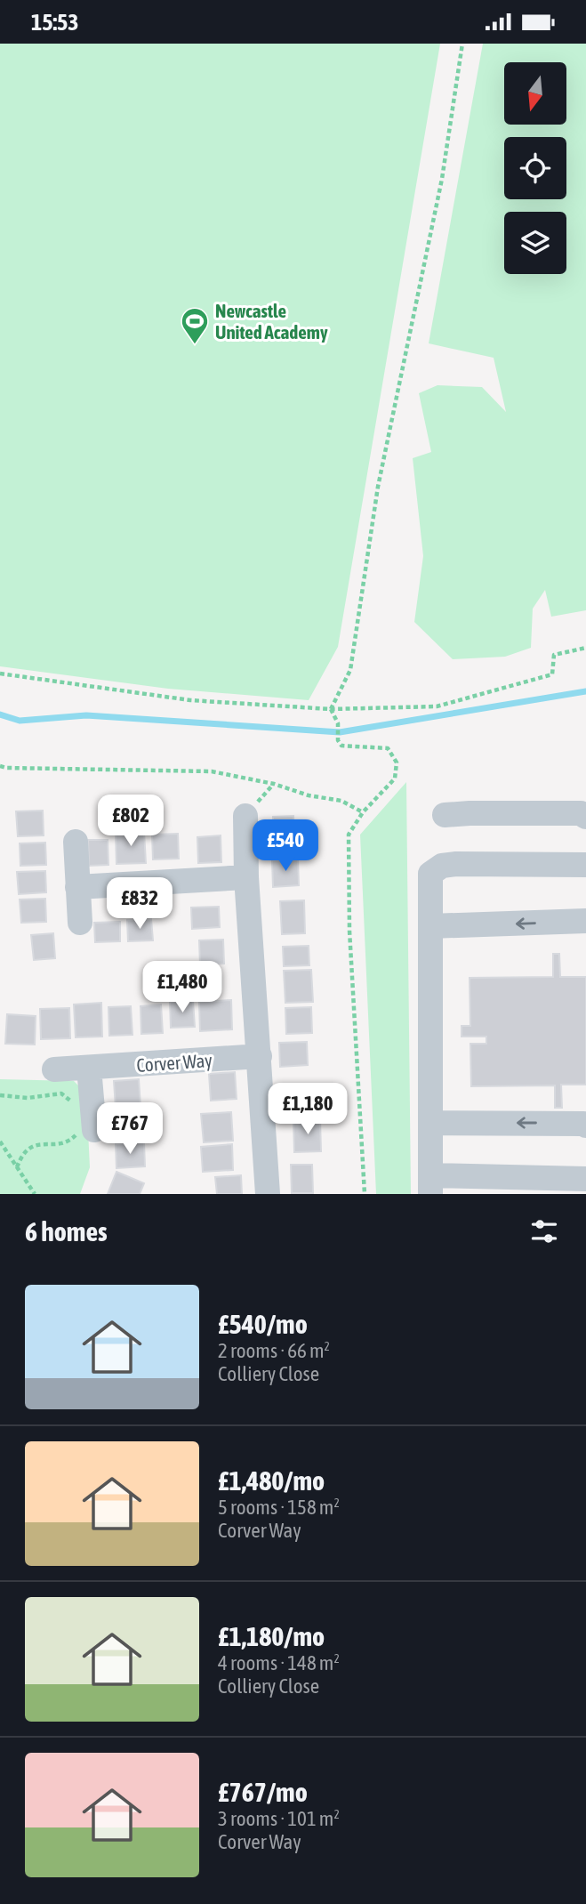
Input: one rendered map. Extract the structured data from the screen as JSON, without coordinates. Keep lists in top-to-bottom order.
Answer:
{
  "streets": {
    "street": ["Corver Way"]
  },
  "places": {
    "sports": ["Newcastle United Academy"]
  },
  "north": "bottom",
  "page": {
    "status": "15:53",
    "price": [
      "£802",
      "£540",
      "£832",
      "£1,480",
      "£1,180",
      "£767"
    ],
    "heading": "6 homes",
    "list": [
      {
        "name": "£540/mo",
        "note": "2 rooms · 66 m² · Colliery Close"
      },
      {
        "name": "£1,480/mo",
        "note": "5 rooms · 158 m² · Corver Way"
      },
      {
        "name": "£1,180/mo",
        "note": "4 rooms · 148 m² · Colliery Close"
      },
      {
        "name": "£767/mo",
        "note": "3 rooms · 101 m² · Corver Way"
      }
    ]
  }
}
